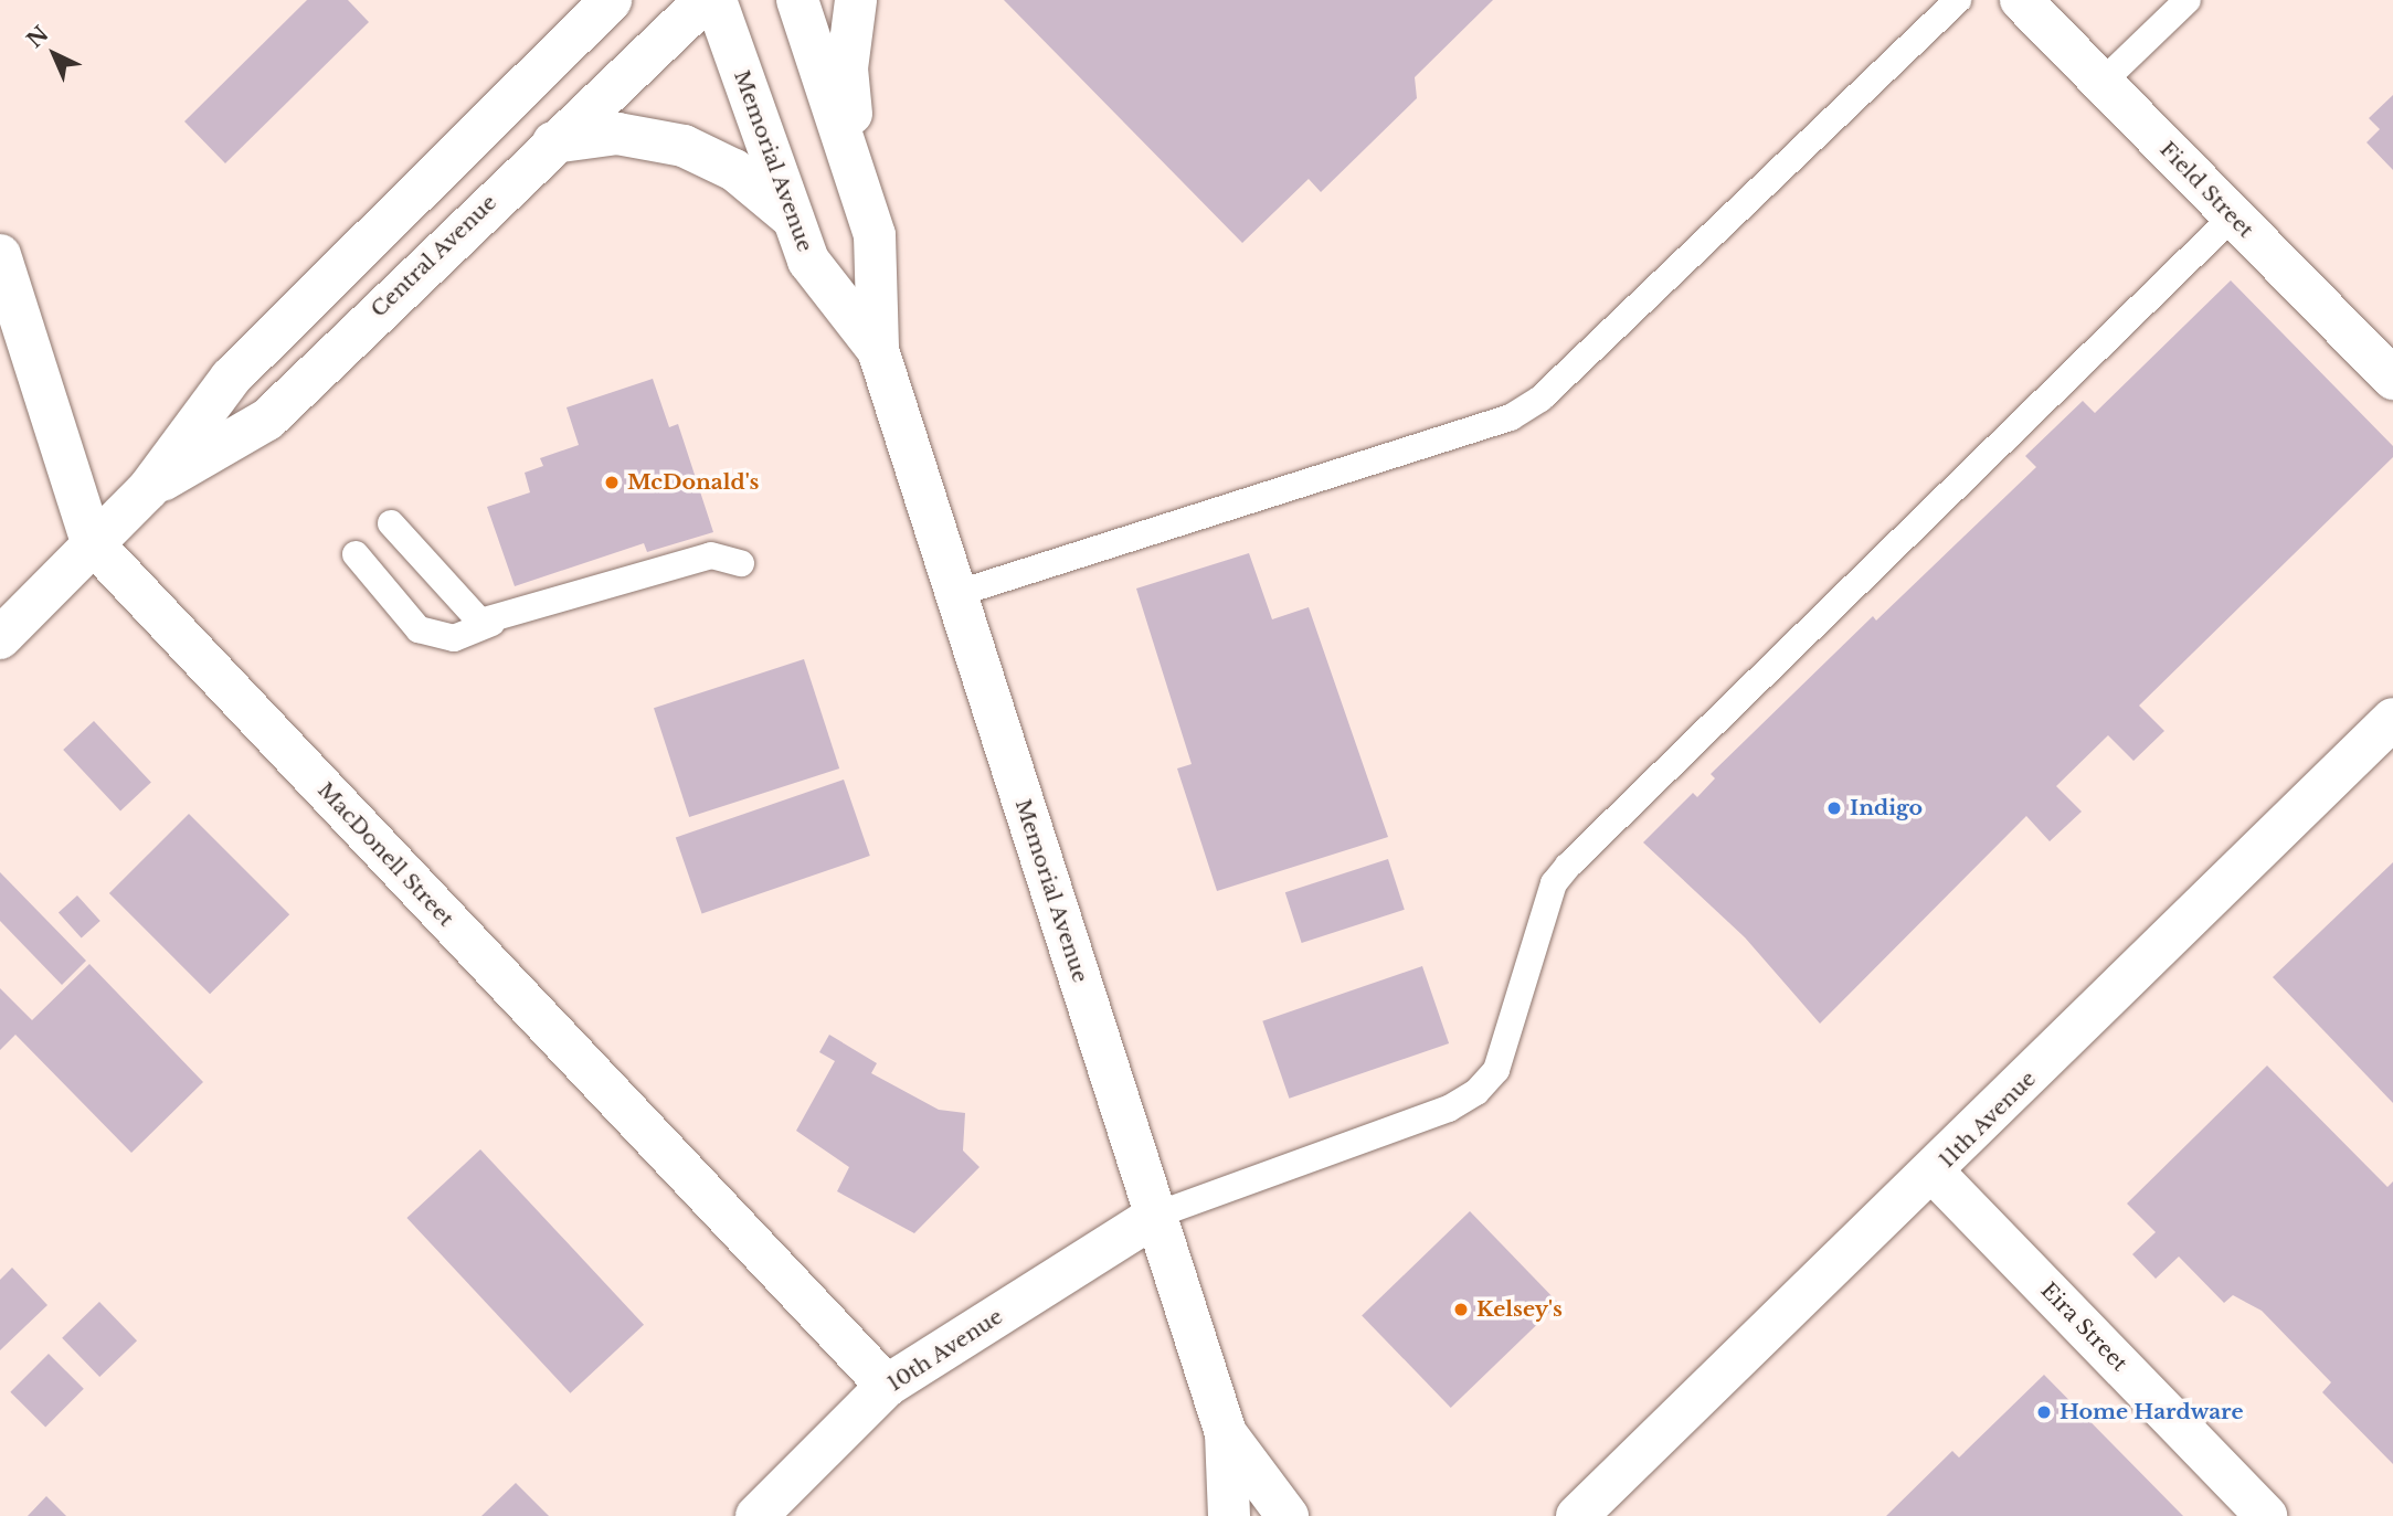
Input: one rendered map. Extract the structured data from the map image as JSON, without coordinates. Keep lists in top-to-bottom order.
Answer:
{
  "streets": {
    "main road": [
      "Memorial Avenue",
      "Field Street",
      "Central Avenue",
      "MacDonell Street",
      "11th Avenue",
      "Eira Street",
      "10th Avenue"
    ]
  },
  "crossings": [
    ["Memorial Avenue", "10th Avenue"],
    ["Central Avenue", "MacDonell Street"],
    ["MacDonell Street", "10th Avenue"],
    ["11th Avenue", "Eira Street"]
  ],
  "places": [
    "McDonald's",
    "Indigo",
    "Kelsey's",
    "Home Hardware"
  ],
  "north": "top left"
}
